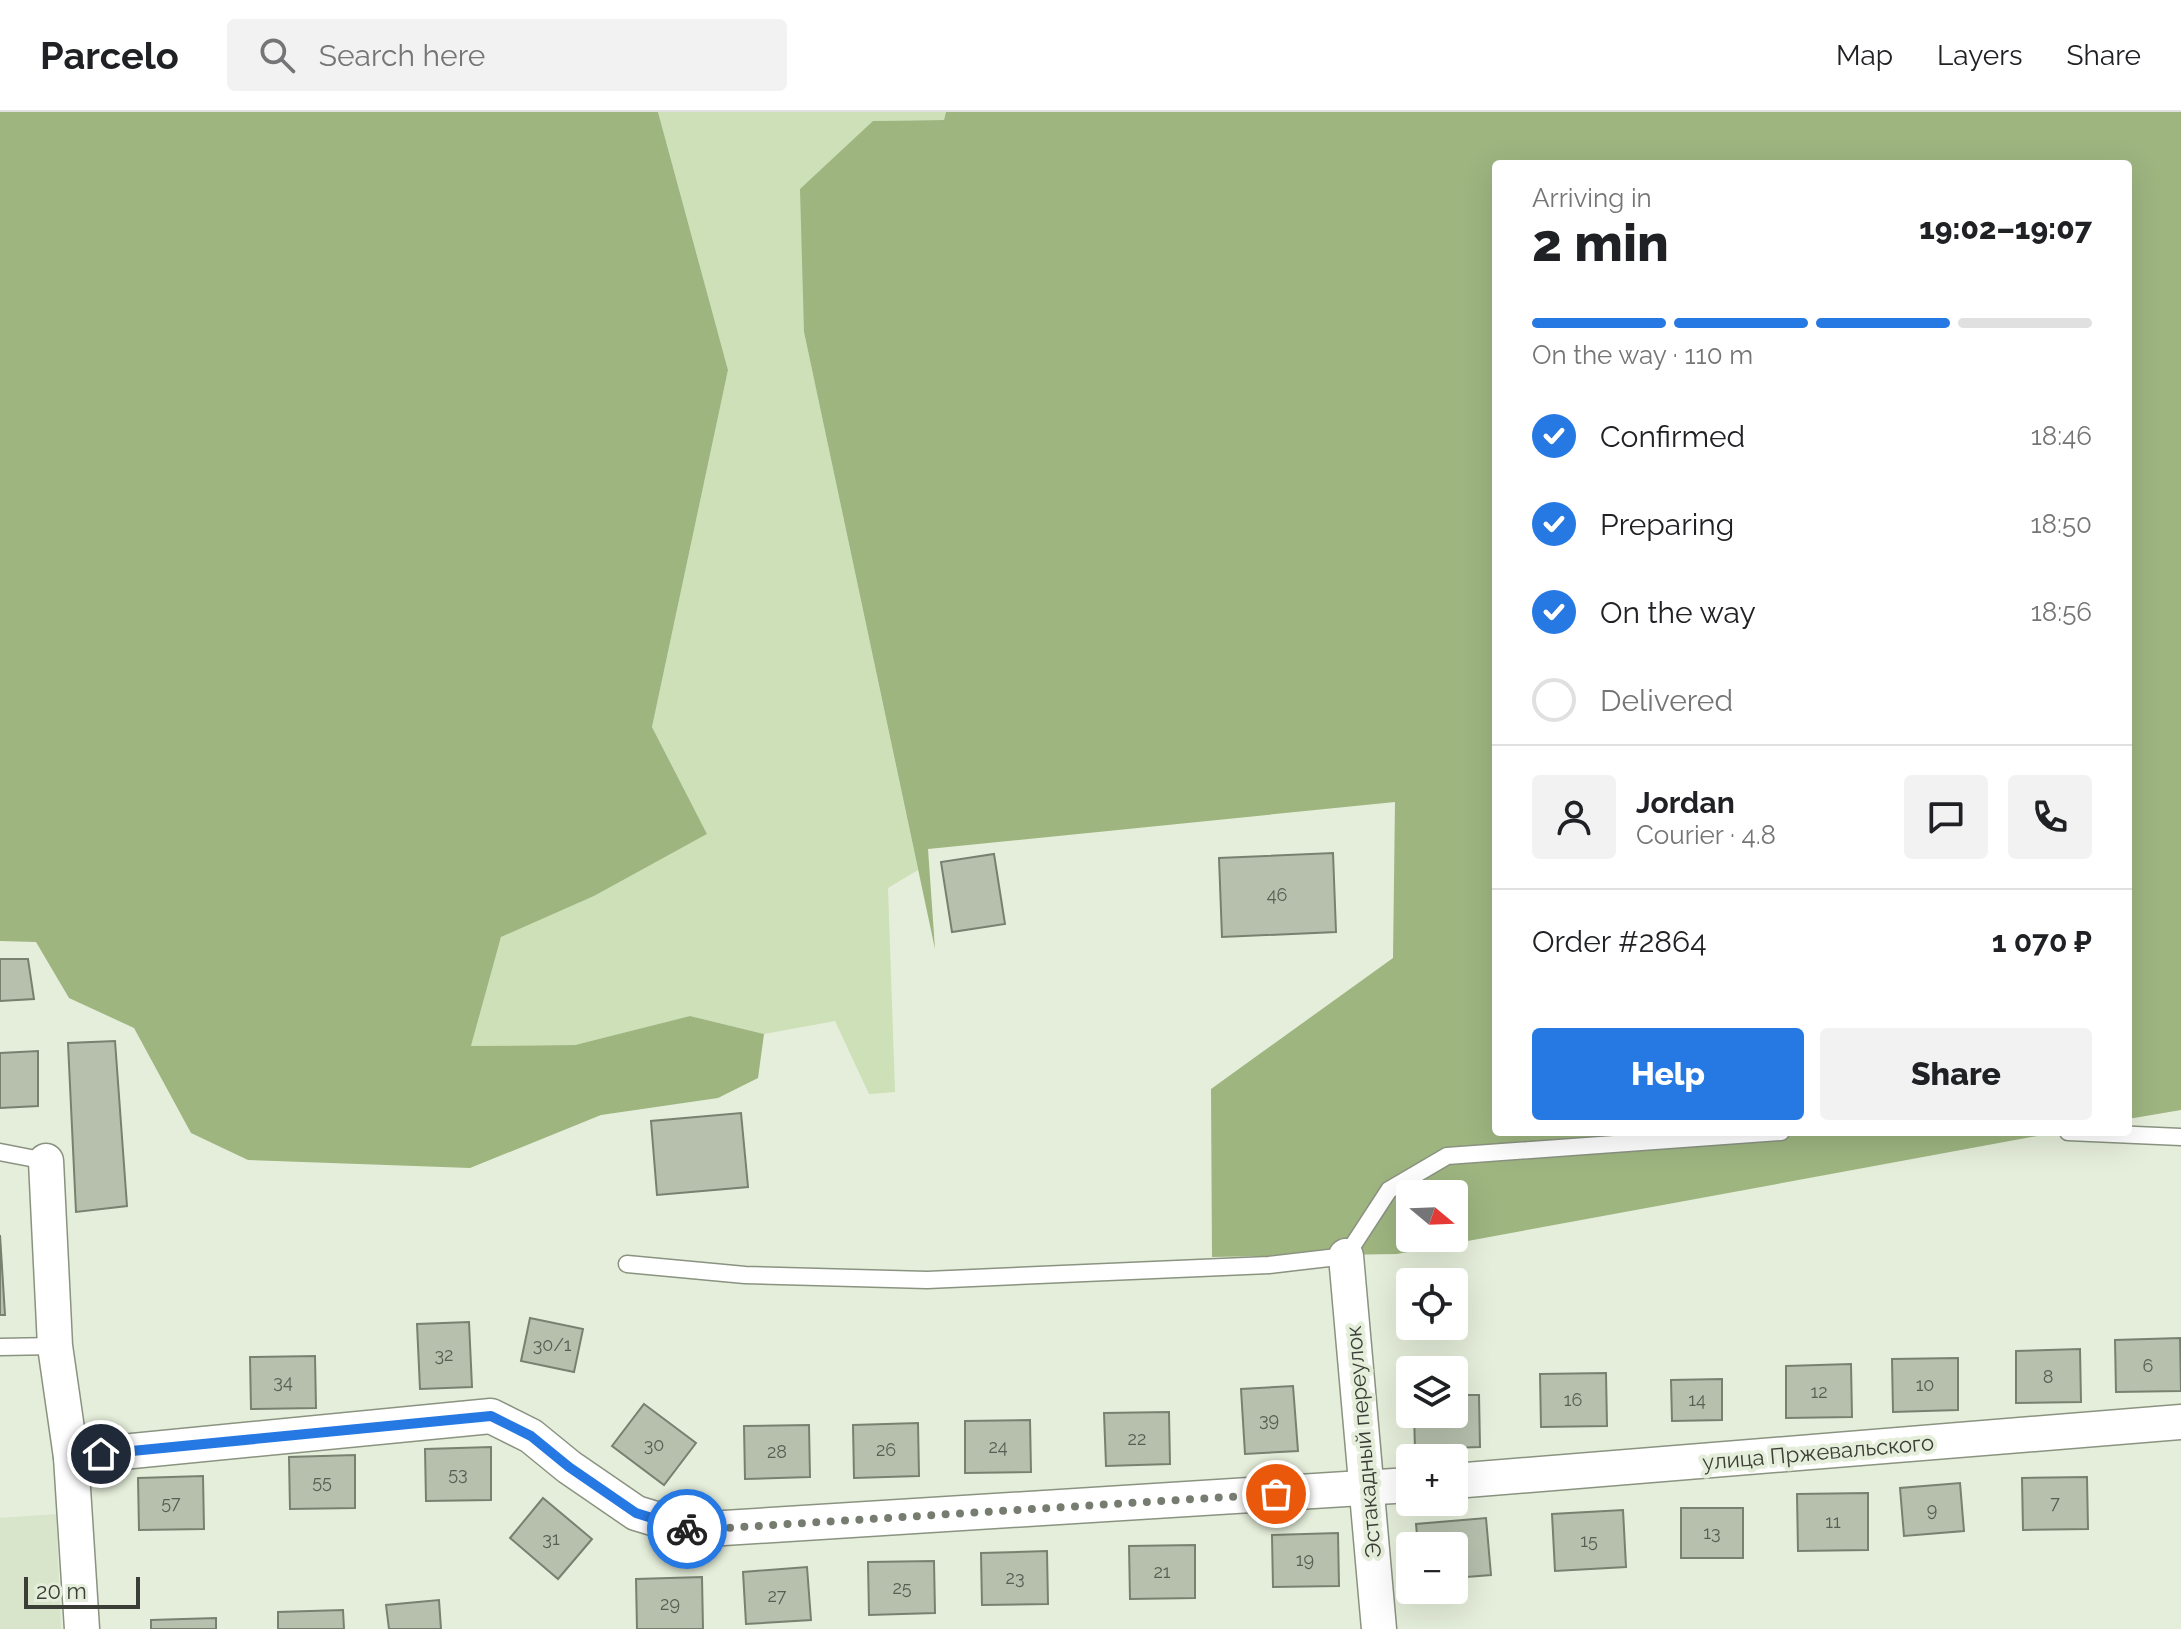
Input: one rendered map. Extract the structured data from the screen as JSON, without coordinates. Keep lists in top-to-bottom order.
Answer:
{
  "streets": {
    "street": ["Эстакадный переулок", "улица Пржевальского"]
  },
  "house_numbers": [
    "46",
    "30/1",
    "32",
    "6",
    "8",
    "34",
    "10",
    "12",
    "16",
    "14",
    "39",
    "22",
    "30",
    "24",
    "26",
    "28",
    "53",
    "55",
    "57",
    "7",
    "9",
    "11",
    "13",
    "31",
    "15",
    "19",
    "21",
    "23",
    "25",
    "27",
    "29"
  ],
  "scale_bar": "20 m",
  "north": "right",
  "page": {
    "header": "Parcelo",
    "search": "Search here",
    "nav": ["Map", "Layers", "Share"],
    "heading": ["2 min", "Arriving in", "19:02–19:07"],
    "panel": [
      "Jordan",
      "Courier · 4.8",
      "Order #2864",
      "1 070 ₽"
    ],
    "bar": "On the way · 110 m",
    "list": [
      ["Confirmed", "18:46"],
      ["Preparing", "18:50"],
      ["On the way", "18:56"],
      "Delivered"
    ],
    "buttons": ["Help", "Share"],
    "map_buttons": ["+", "−"],
    "scale": "20 m"
  }
}
